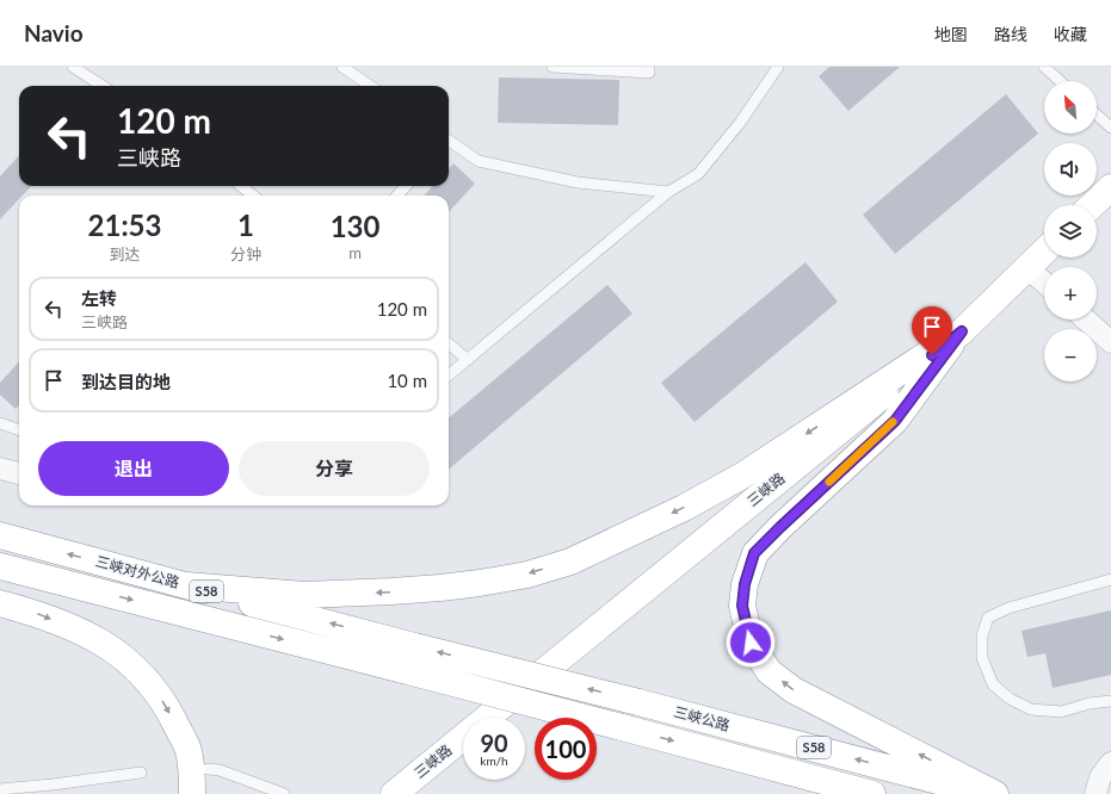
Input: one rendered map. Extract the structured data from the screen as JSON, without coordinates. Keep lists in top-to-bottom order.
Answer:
{
  "streets": {
    "main road": [
      "三峡路",
      "三峡对外公路",
      "S58",
      "三峡公路"
    ]
  },
  "crossings": [
    ["三峡对外公路", "三峡公路"]
  ],
  "north": "top left",
  "page": {
    "header": "Navio",
    "nav": ["地图", "路线", "收藏"],
    "map_buttons": ["+", "−"],
    "turn": ["120 m", "三峡路"],
    "eta": [
      "21:53",
      "到达",
      "1",
      "分钟",
      "130",
      "m"
    ],
    "list": [
      {
        "name": "左转",
        "note": "三峡路",
        "value": "120 m"
      },
      {
        "name": "到达目的地",
        "value": "10 m"
      }
    ],
    "buttons": ["退出", "分享"],
    "speed": "90 km/h",
    "limit": "100"
  }
}
